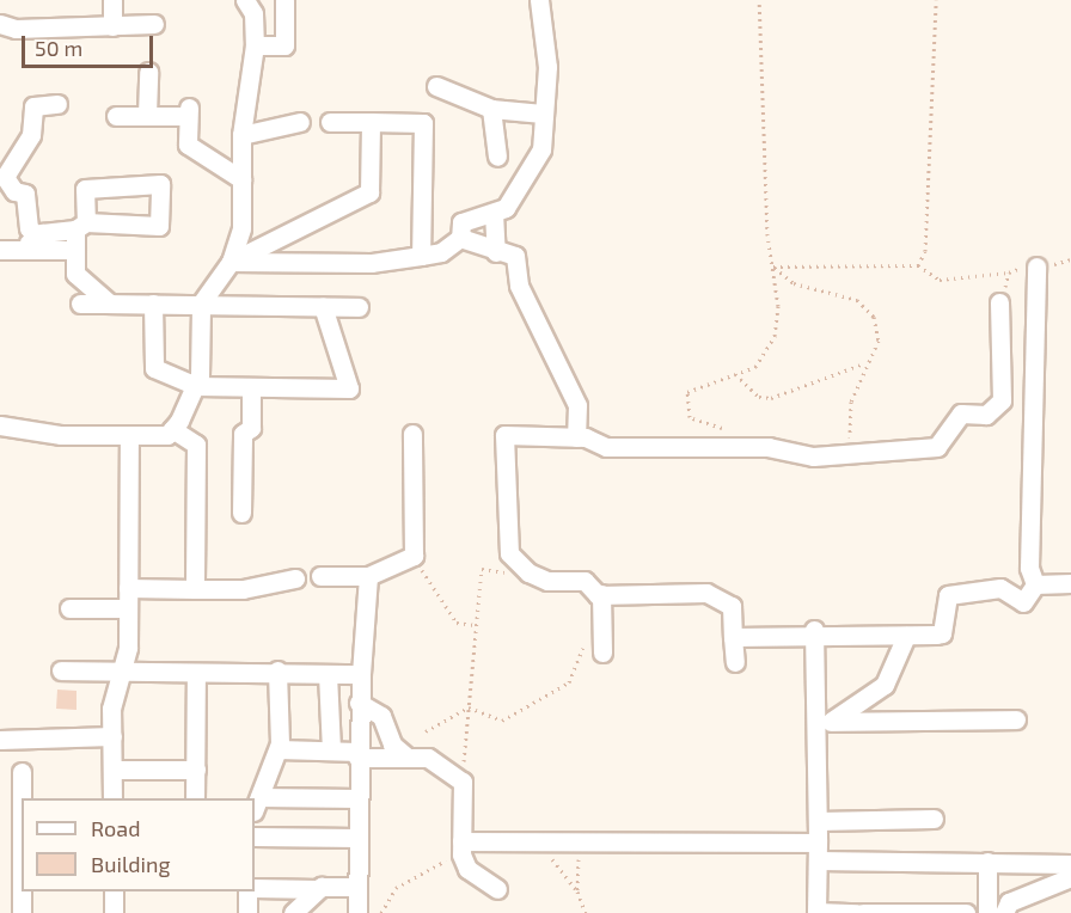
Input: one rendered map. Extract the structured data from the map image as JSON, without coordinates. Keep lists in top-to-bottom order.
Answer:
{
  "legend": ["Road", "Building"],
  "scale_bar": "50 m"
}
